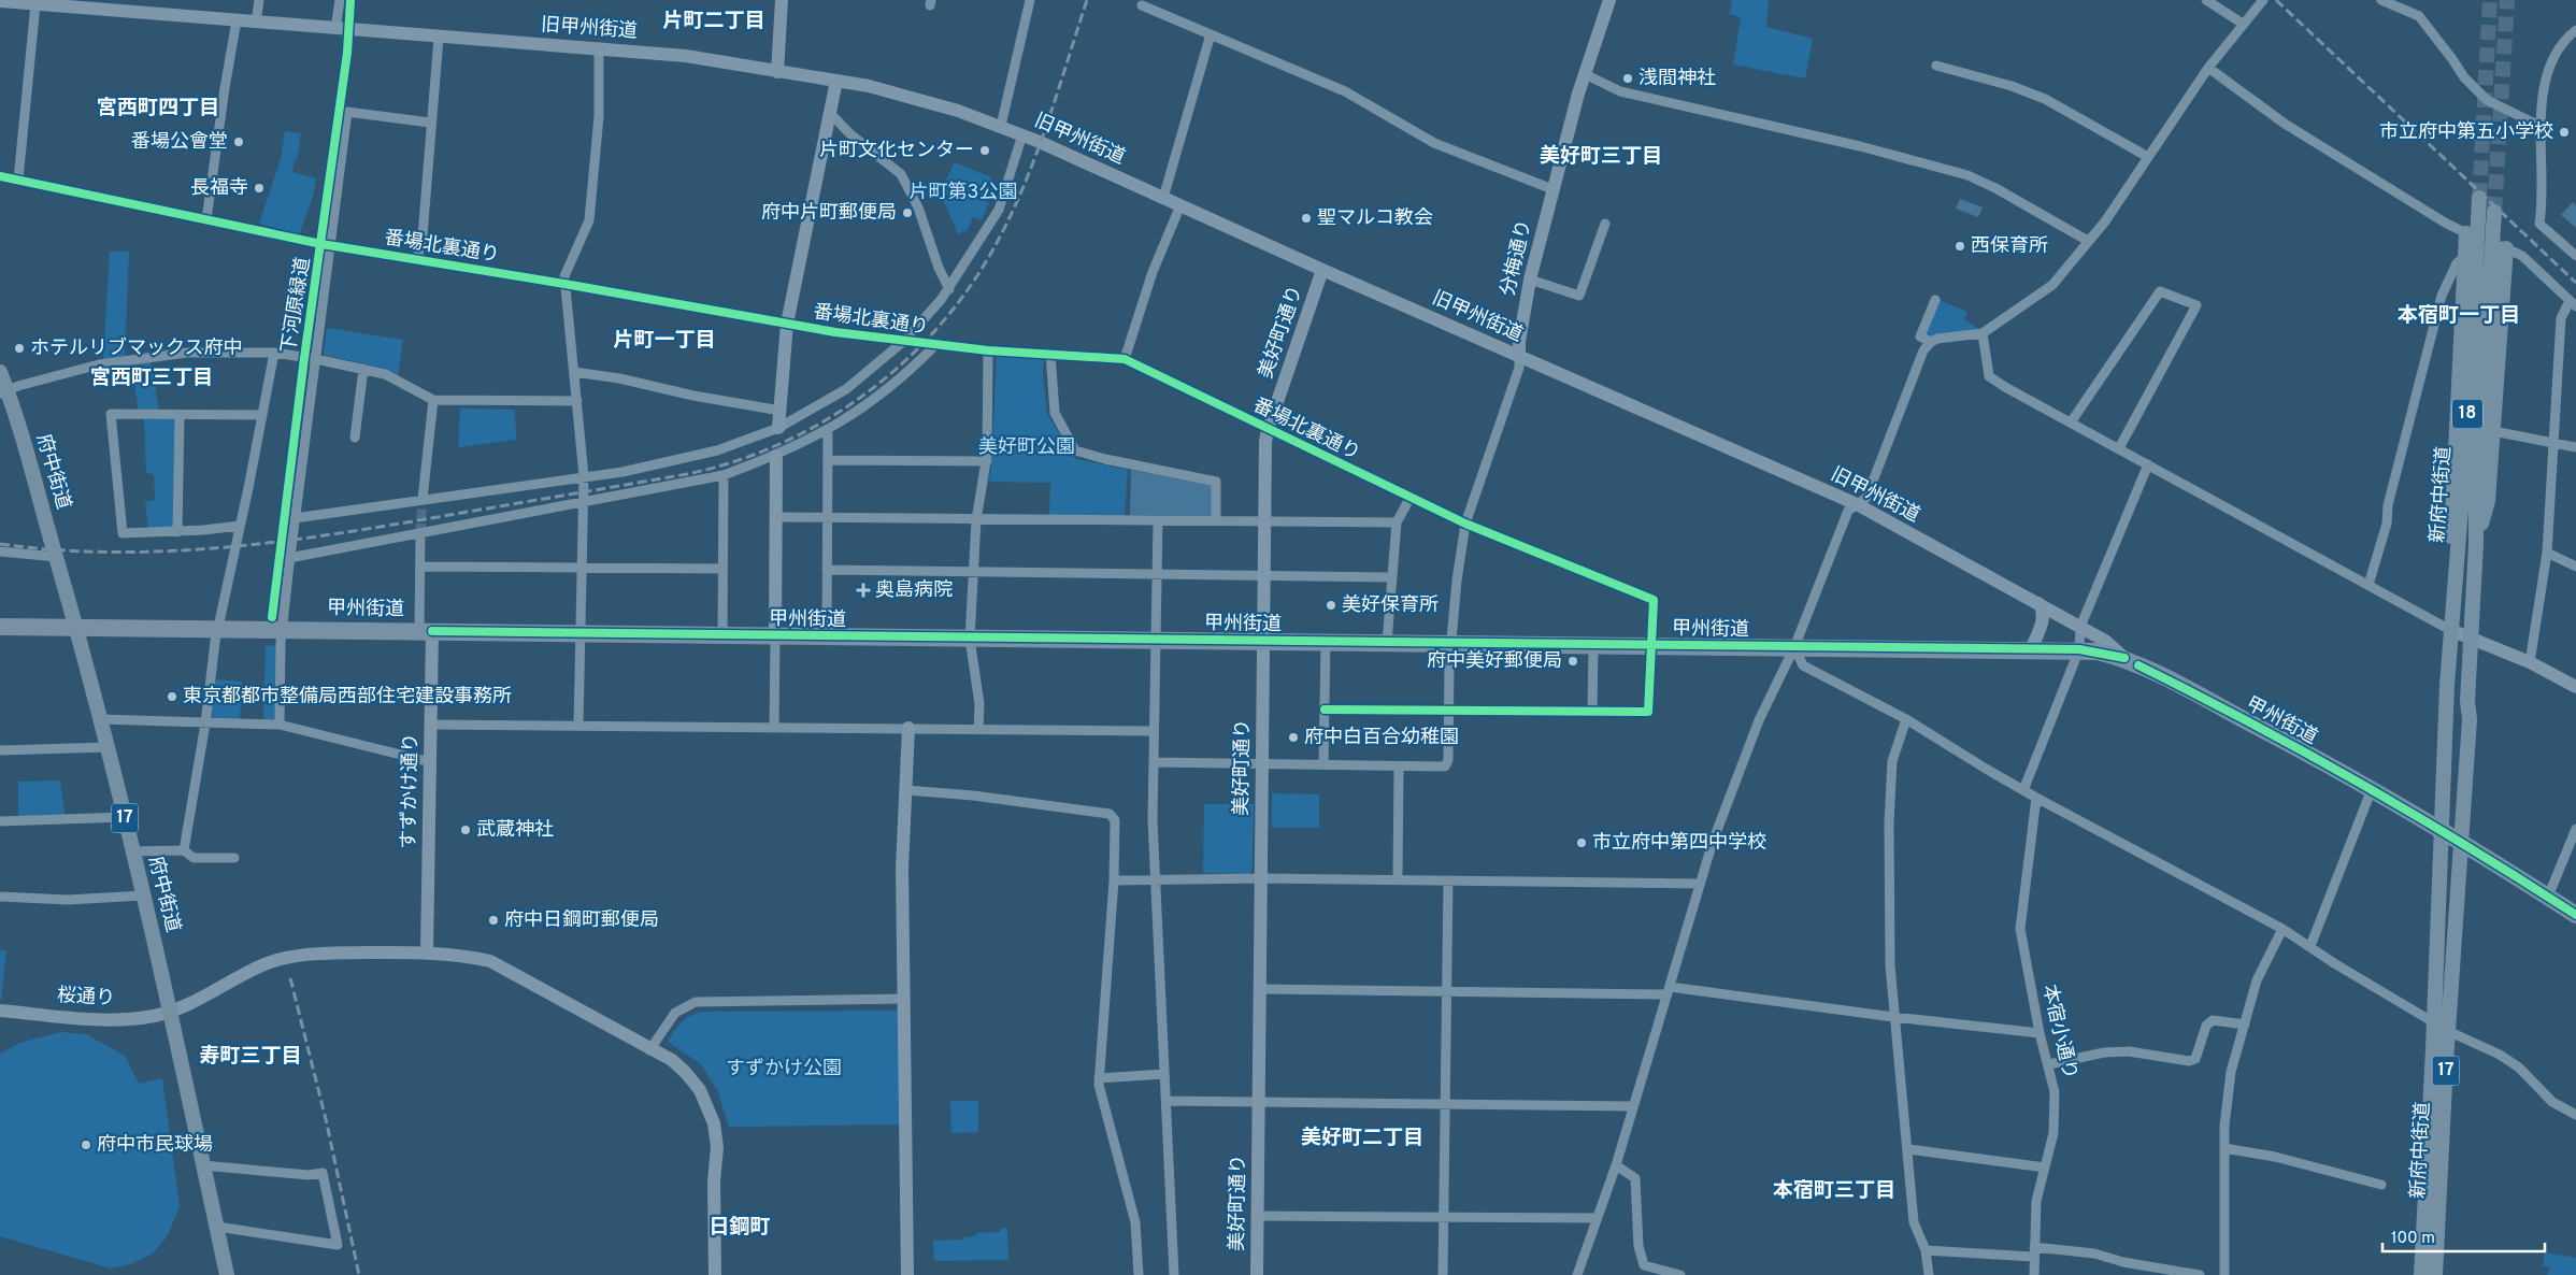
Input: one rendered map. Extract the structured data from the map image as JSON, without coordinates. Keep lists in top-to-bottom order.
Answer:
{
  "streets": {
    "highway": ["甲州街道"],
    "main road": [
      "18",
      "府中街道",
      "新府中街道",
      "17"
    ],
    "street": [
      "旧甲州街道",
      "番場北裏通り",
      "分梅通り",
      "美好町通り",
      "すずかけ通り",
      "桜通り",
      "本宿小通り"
    ],
    "cycle path": ["下河原緑道"]
  },
  "crossings": [
    ["旧甲州街道", "分梅通り"],
    ["旧甲州街道", "美好町通り"],
    ["旧甲州街道", "甲州街道"],
    ["番場北裏通り", "分梅通り"],
    ["番場北裏通り", "美好町通り"],
    ["番場北裏通り", "甲州街道"],
    ["分梅通り", "甲州街道"],
    ["美好町通り", "甲州街道"],
    ["府中街道", "甲州街道"],
    ["府中街道", "桜通り"],
    ["新府中街道", "甲州街道"],
    ["甲州街道", "すずかけ通り"]
  ],
  "districts": [
    "片町二丁目",
    "宮西町四丁目",
    "美好町三丁目",
    "本宿町一丁目",
    "片町一丁目",
    "宮西町三丁目",
    "寿町三丁目",
    "美好町二丁目",
    "本宿町三丁目",
    "日鋼町"
  ],
  "parks": ["片町第3公園", "美好町公園", "すずかけ公園"],
  "places": {
    "other": [
      "浅間神社",
      "市立府中第五小学校",
      "番場公會堂",
      "片町文化センター",
      "長福寺",
      "府中片町郵便局",
      "聖マルコ教会",
      "西保育所",
      "ホテルリブマックス府中",
      "美好保育所",
      "府中美好郵便局",
      "東京都都市整備局西部住宅建設事務所",
      "府中白百合幼稚園",
      "武蔵神社",
      "市立府中第四中学校",
      "府中日鋼町郵便局",
      "府中市民球場"
    ],
    "health": ["奥島病院"]
  },
  "scale_bar": "100 m"
}
